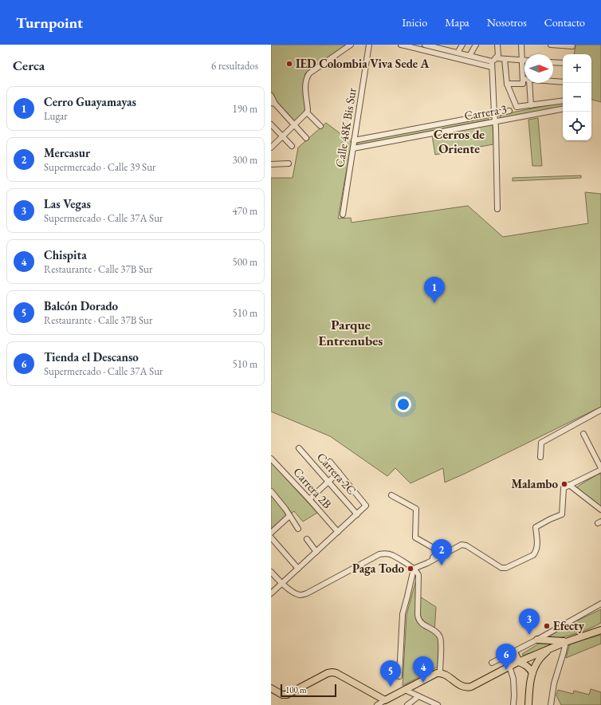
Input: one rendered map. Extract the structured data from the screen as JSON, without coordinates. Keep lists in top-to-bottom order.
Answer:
{
  "streets": {
    "street": [
      "Carrera 3",
      "Calle 48K Bis Sur",
      "Carrera 2C",
      "Carrera 2B"
    ]
  },
  "crossings": [
    ["Carrera 3", "Calle 48K Bis Sur"]
  ],
  "districts": ["Cerros de Oriente", "Parque Entrenubes"],
  "places": [
    "IED Colombia Viva Sede A",
    "Malambo",
    "Paga Todo",
    "Efecty"
  ],
  "scale_bar": "100 m",
  "north": "right",
  "page": {
    "header": "Turnpoint",
    "nav": [
      "Inicio",
      "Mapa",
      "Nosotros",
      "Contacto"
    ],
    "heading": ["Cerca", "6 resultados"],
    "map_buttons": ["+", "−"],
    "list": [
      {
        "mark": "1",
        "name": "Cerro Guayamayas",
        "note": "Lugar",
        "value": "190 m"
      },
      {
        "mark": "2",
        "name": "Mercasur",
        "note": "Supermercado · Calle 39 Sur",
        "value": "300 m"
      },
      {
        "mark": "3",
        "name": "Las Vegas",
        "note": "Supermercado · Calle 37A Sur",
        "value": "470 m"
      },
      {
        "mark": "4",
        "name": "Chispita",
        "note": "Restaurante · Calle 37B Sur",
        "value": "500 m"
      },
      {
        "mark": "5",
        "name": "Balcón Dorado",
        "note": "Restaurante · Calle 37B Sur",
        "value": "510 m"
      },
      {
        "mark": "6",
        "name": "Tienda el Descanso",
        "note": "Supermercado · Calle 37A Sur",
        "value": "510 m"
      }
    ],
    "pins": [
      "1",
      "2",
      "3",
      "6",
      "4",
      "5"
    ],
    "scale": "100 m"
  }
}
